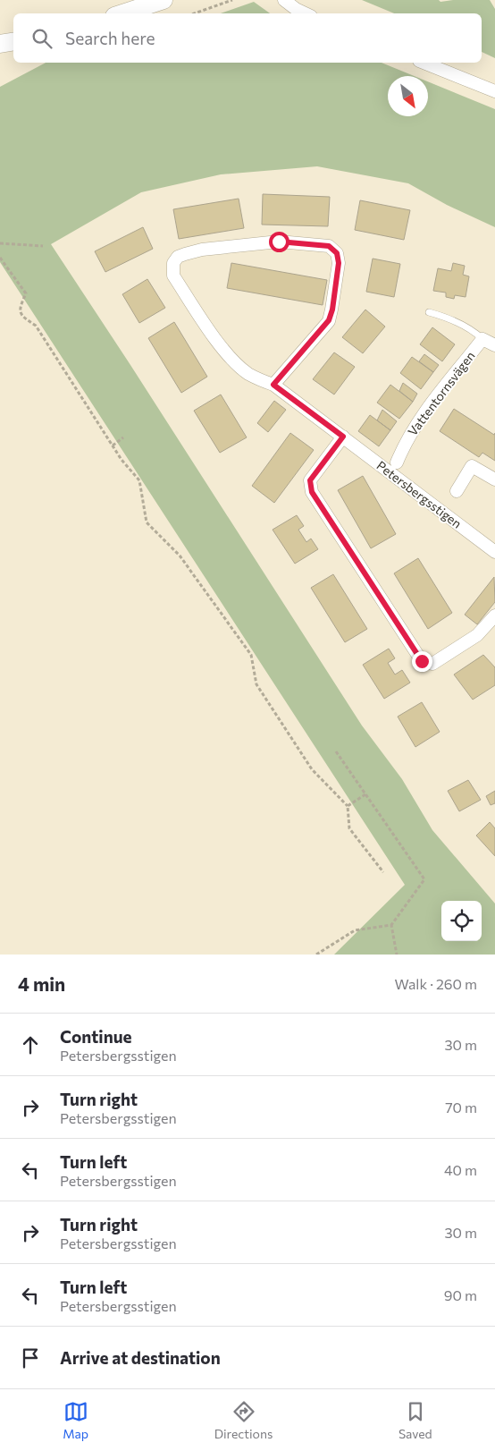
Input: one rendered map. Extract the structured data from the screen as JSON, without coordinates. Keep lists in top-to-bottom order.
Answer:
{
  "streets": {
    "street": ["Vattentornsvägen", "Petersbergsstigen"]
  },
  "north": "bottom right",
  "page": {
    "search": "Search here",
    "heading": ["4 min", "Walk · 260 m"],
    "list": [
      ["Continue", "Petersbergsstigen", "30 m"],
      ["Turn right", "Petersbergsstigen", "70 m"],
      ["Turn left", "Petersbergsstigen", "40 m"],
      ["Turn right", "Petersbergsstigen", "30 m"],
      ["Turn left", "Petersbergsstigen", "90 m"],
      "Arrive at destination"
    ],
    "nav": ["Map", "Directions", "Saved"]
  }
}
